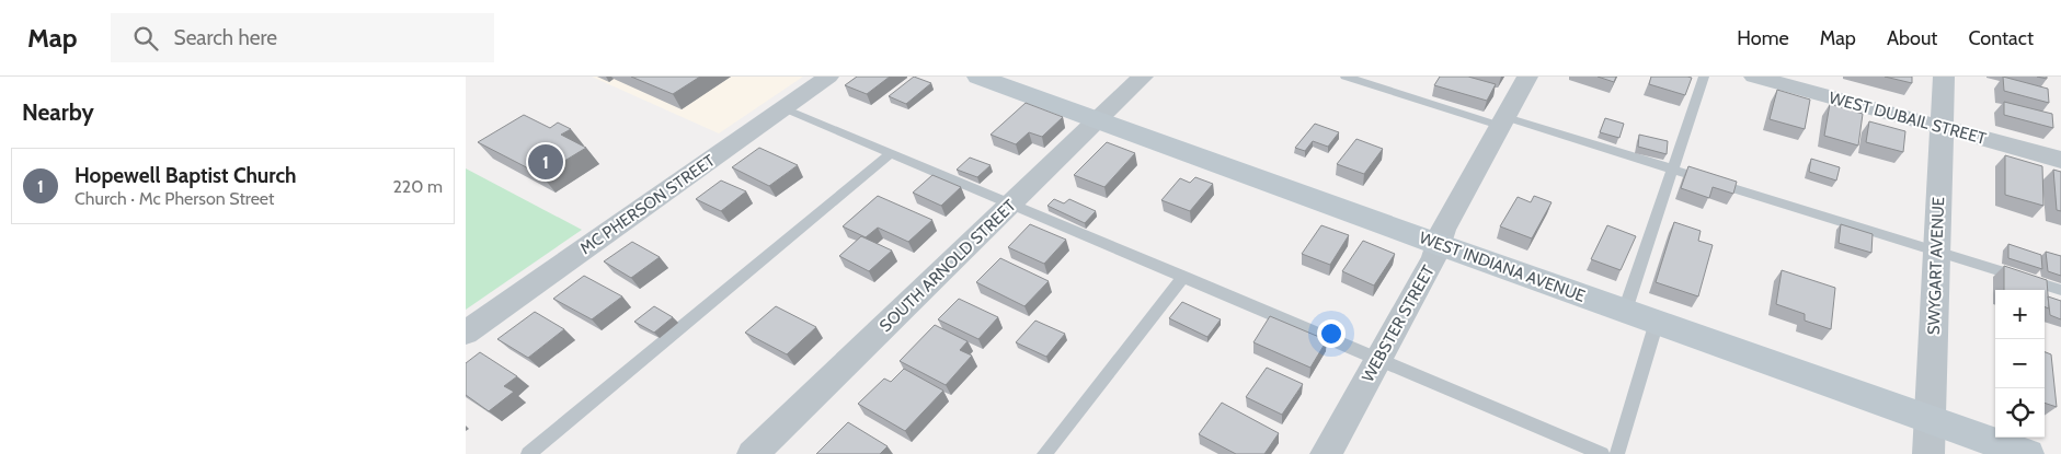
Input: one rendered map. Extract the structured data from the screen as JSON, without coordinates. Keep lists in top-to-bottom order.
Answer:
{
  "streets": {
    "street": [
      "WEST DUBAIL STREET",
      "MC PHERSON STREET",
      "SOUTH ARNOLD STREET",
      "SWYGART AVENUE",
      "WEST INDIANA AVENUE",
      "WEBSTER STREET"
    ]
  },
  "crossings": [
    ["WEST DUBAIL STREET", "SWYGART AVENUE"],
    ["SOUTH ARNOLD STREET", "WEST INDIANA AVENUE"],
    ["SWYGART AVENUE", "WEST INDIANA AVENUE"],
    ["WEST INDIANA AVENUE", "WEBSTER STREET"]
  ],
  "page": {
    "header": "Map",
    "search": "Search here",
    "nav": [
      "Home",
      "Map",
      "About",
      "Contact"
    ],
    "heading": "Nearby",
    "pins": "1",
    "list": [
      {
        "mark": "1",
        "name": "Hopewell Baptist Church",
        "note": "Church · Mc Pherson Street",
        "value": "220 m"
      }
    ],
    "map_buttons": ["+", "−"]
  }
}
